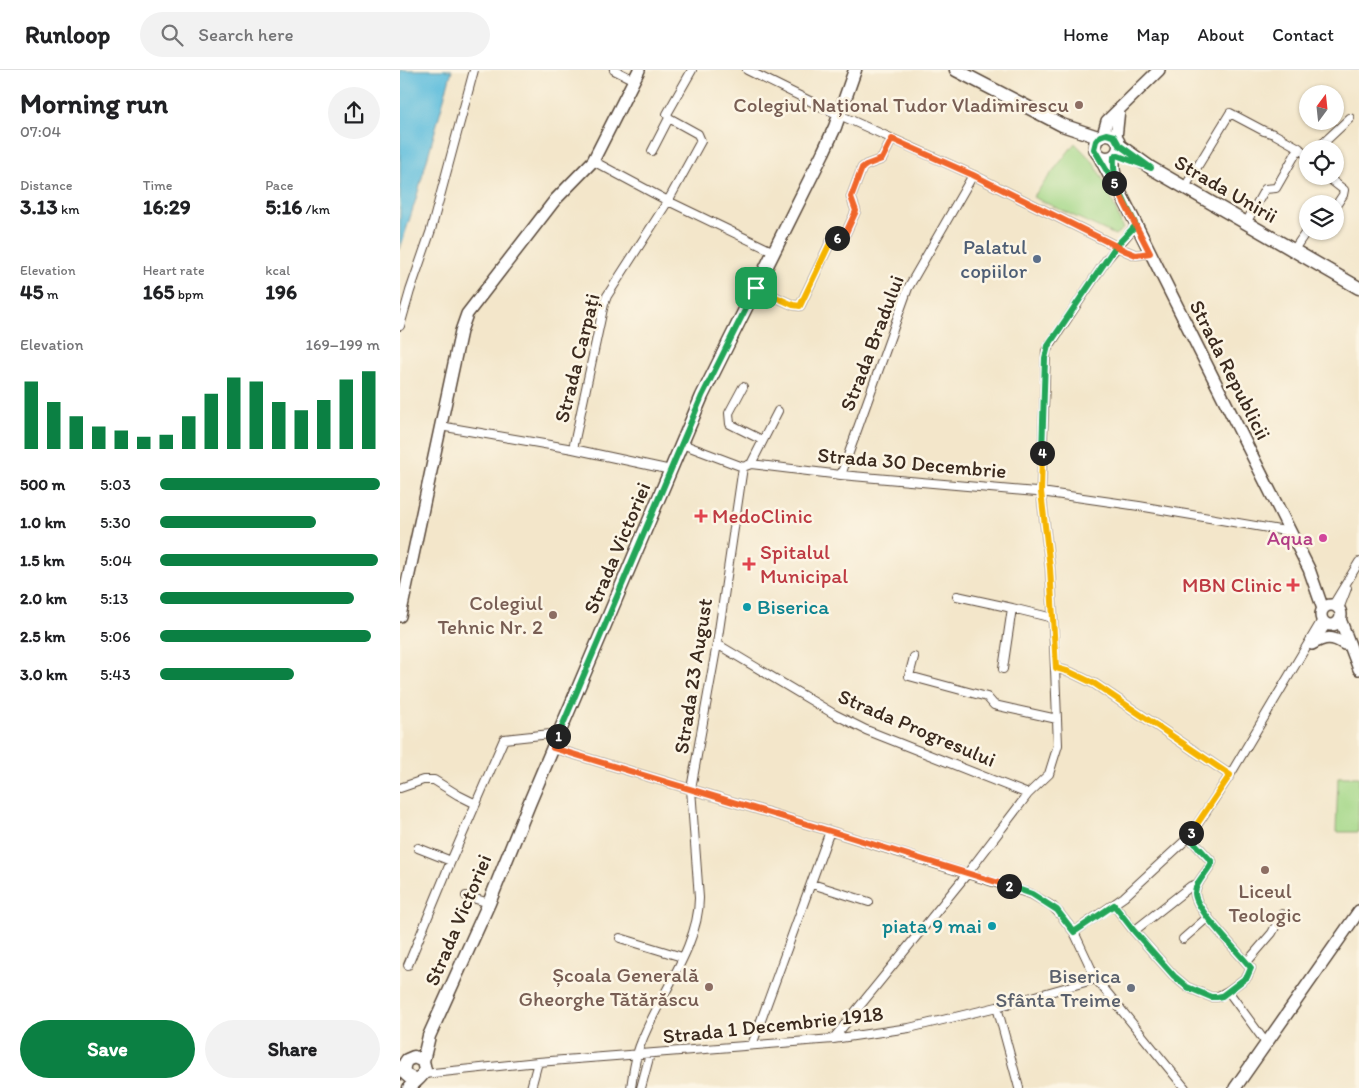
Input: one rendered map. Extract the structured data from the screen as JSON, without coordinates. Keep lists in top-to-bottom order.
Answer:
{
  "streets": {
    "main road": ["Strada Unirii", "Strada Republicii", "Strada Victoriei"],
    "street": [
      "Strada Bradului",
      "Strada Carpați",
      "Strada 30 Decembrie",
      "Strada 23 August",
      "Strada Progresului",
      "Strada 1 Decembrie 1918"
    ]
  },
  "crossings": [
    ["Strada Unirii", "Strada Republicii"],
    ["Strada Bradului", "Strada 30 Decembrie"],
    ["Strada Republicii", "Strada 30 Decembrie"],
    ["Strada 30 Decembrie", "Strada Victoriei"],
    ["Strada 30 Decembrie", "Strada 23 August"],
    ["Strada Victoriei", "Strada 1 Decembrie 1918"],
    ["Strada 23 August", "Strada Progresului"],
    ["Strada 23 August", "Strada 1 Decembrie 1918"]
  ],
  "places": {
    "other": [
      "Colegiul Național Tudor Vladimirescu",
      "Palatul copiilor",
      "Aqua",
      "Biserica",
      "Colegiul Tehnic Nr. 2",
      "Liceul Teologic",
      "piata 9 mai",
      "Școala Generală Gheorghe Tătărăscu",
      "Biserica Sfânta Treime"
    ],
    "health": ["MedoClinic", "Spitalul Municipal", "MBN Clinic"]
  },
  "north": "top",
  "page": {
    "header": "Runloop",
    "search": "Search here",
    "nav": [
      "Home",
      "Map",
      "About",
      "Contact"
    ],
    "heading": ["Morning run", "07:04"],
    "stats": [
      ["Distance", "3.13 km"],
      ["Time", "16:29"],
      ["Pace", "5:16 /km"],
      ["Elevation", "45 m"],
      ["Heart rate", "165 bpm"],
      ["kcal", "196"]
    ],
    "pins": [
      "5",
      "6",
      "4",
      "1",
      "3",
      "2"
    ],
    "chart": ["Elevation", "169–199 m"],
    "list": [
      {
        "name": "500 m",
        "note": "5:03"
      },
      {
        "name": "1.0 km",
        "note": "5:30"
      },
      {
        "name": "1.5 km",
        "note": "5:04"
      },
      {
        "name": "2.0 km",
        "note": "5:13"
      },
      {
        "name": "2.5 km",
        "note": "5:06"
      },
      {
        "name": "3.0 km",
        "note": "5:43"
      }
    ],
    "buttons": ["Save", "Share"]
  }
}
